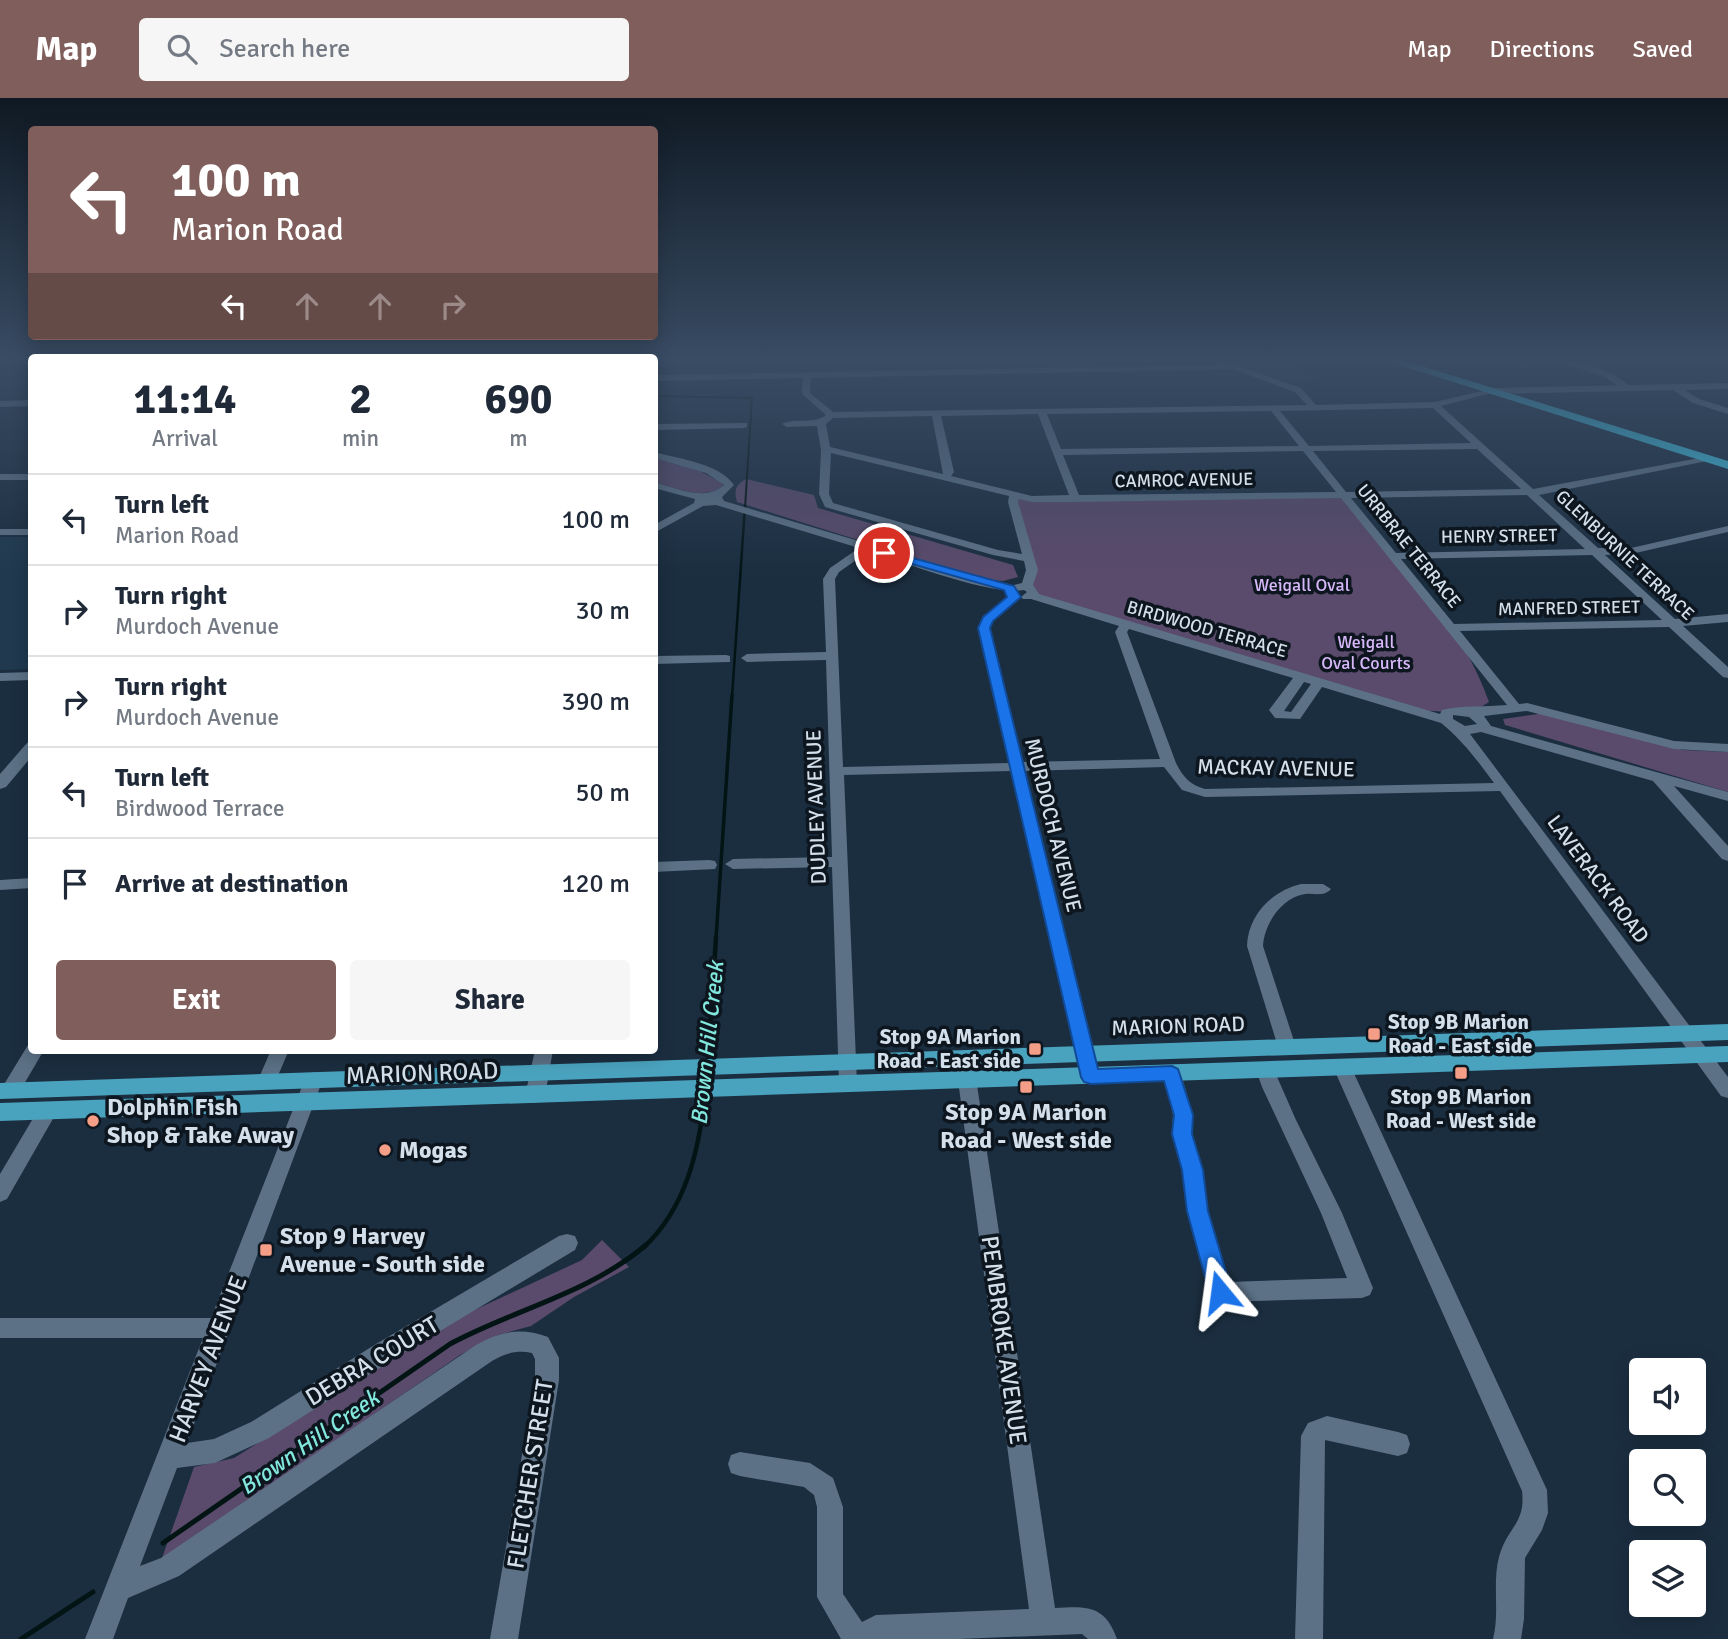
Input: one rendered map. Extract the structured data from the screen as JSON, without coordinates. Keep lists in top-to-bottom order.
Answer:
{
  "streets": {
    "main road": ["MARION ROAD"],
    "street": [
      "CAMROC AVENUE",
      "HENRY STREET",
      "URRBRAE TERRACE",
      "GLENBURNIE TERRACE",
      "MANFRED STREET",
      "BIRDWOOD TERRACE",
      "MACKAY AVENUE",
      "DUDLEY AVENUE",
      "MURDOCH AVENUE",
      "LAVERACK ROAD",
      "PEMBROKE AVENUE",
      "HARVEY AVENUE",
      "DEBRA COURT",
      "FLETCHER STREET"
    ]
  },
  "crossings": [
    ["CAMROC AVENUE", "URRBRAE TERRACE"],
    ["CAMROC AVENUE", "GLENBURNIE TERRACE"],
    ["HENRY STREET", "URRBRAE TERRACE"],
    ["HENRY STREET", "GLENBURNIE TERRACE"],
    ["URRBRAE TERRACE", "MANFRED STREET"],
    ["GLENBURNIE TERRACE", "MANFRED STREET"],
    ["BIRDWOOD TERRACE", "MACKAY AVENUE"],
    ["BIRDWOOD TERRACE", "DUDLEY AVENUE"],
    ["BIRDWOOD TERRACE", "MURDOCH AVENUE"],
    ["BIRDWOOD TERRACE", "LAVERACK ROAD"],
    ["MACKAY AVENUE", "LAVERACK ROAD"],
    ["DUDLEY AVENUE", "MARION ROAD"],
    ["MURDOCH AVENUE", "MARION ROAD"],
    ["LAVERACK ROAD", "MARION ROAD"],
    ["MARION ROAD", "PEMBROKE AVENUE"],
    ["MARION ROAD", "HARVEY AVENUE"],
    ["HARVEY AVENUE", "DEBRA COURT"],
    ["HARVEY AVENUE", "FLETCHER STREET"]
  ],
  "water": ["Brown Hill Creek"],
  "parks": ["Weigall Oval", "Weigall Oval Courts"],
  "places": {
    "transit": [
      "Stop 9B Marion Road - East side",
      "Stop 9A Marion Road - East side",
      "Stop 9B Marion Road - West side",
      "Stop 9A Marion Road - West side",
      "Stop 9 Harvey Avenue - South side"
    ],
    "other": ["Dolphin Fish Shop & Take Away", "Mogas"]
  },
  "page": {
    "header": "Map",
    "search": "Search here",
    "nav": ["Map", "Directions", "Saved"],
    "turn": ["100 m", "Marion Road"],
    "eta": [
      "11:14",
      "Arrival",
      "2",
      "min",
      "690",
      "m"
    ],
    "list": [
      {
        "name": "Turn left",
        "note": "Marion Road",
        "value": "100 m"
      },
      {
        "name": "Turn right",
        "note": "Murdoch Avenue",
        "value": "30 m"
      },
      {
        "name": "Turn right",
        "note": "Murdoch Avenue",
        "value": "390 m"
      },
      {
        "name": "Turn left",
        "note": "Birdwood Terrace",
        "value": "50 m"
      },
      {
        "name": "Arrive at destination",
        "value": "120 m"
      }
    ],
    "buttons": ["Exit", "Share"]
  }
}
